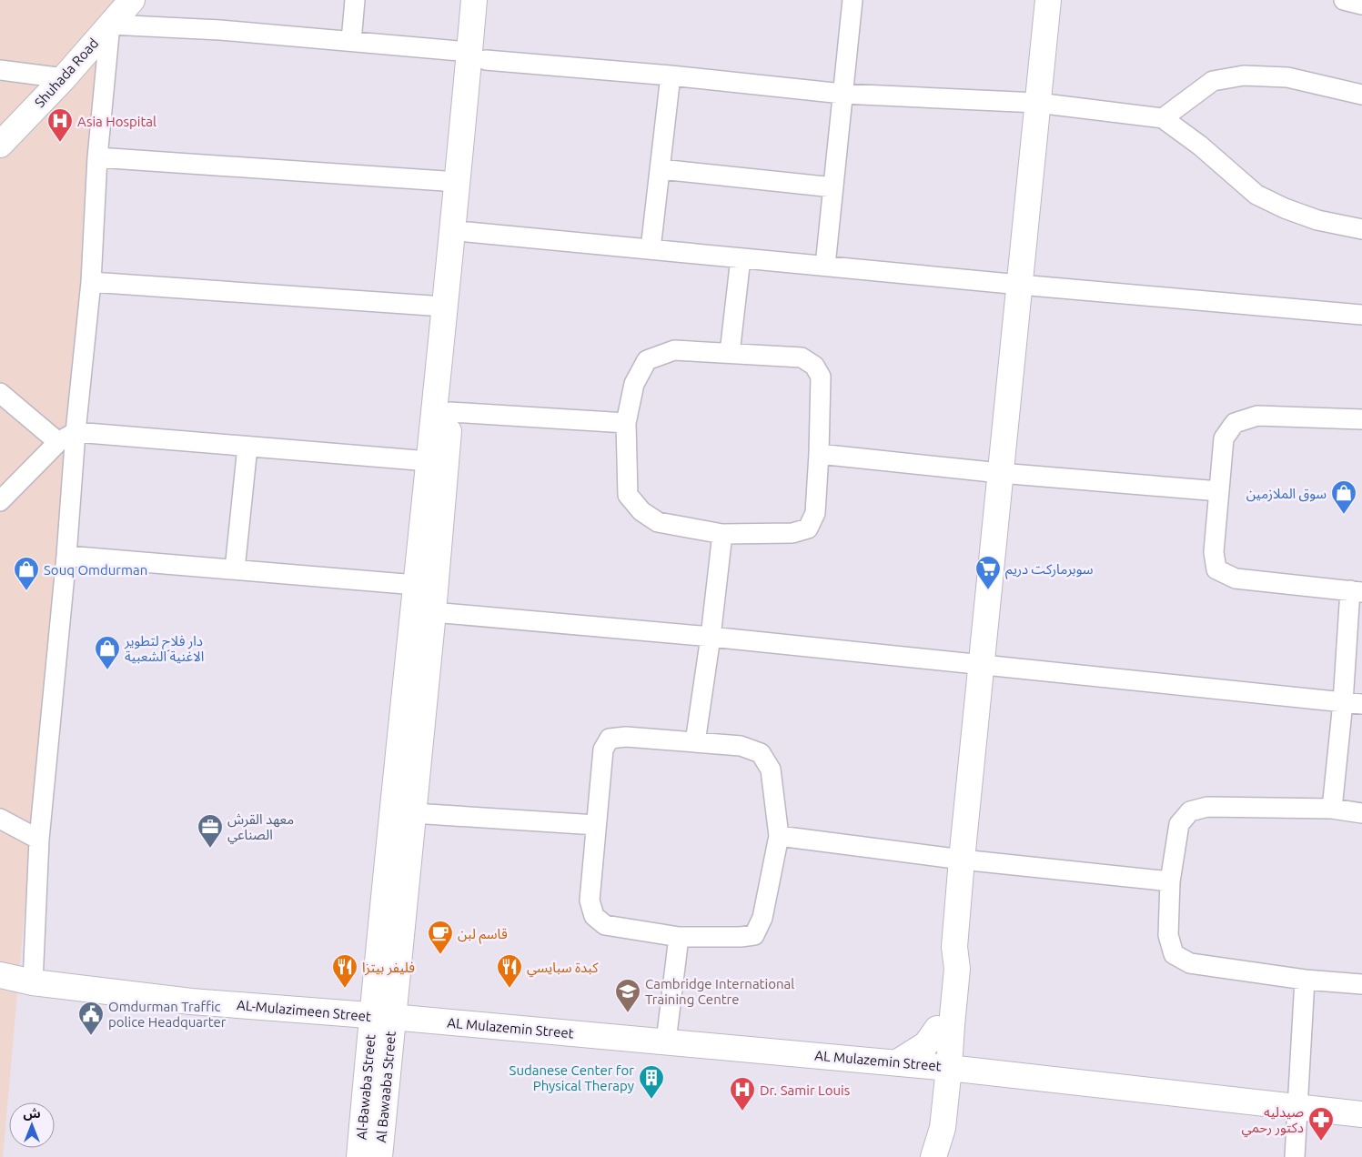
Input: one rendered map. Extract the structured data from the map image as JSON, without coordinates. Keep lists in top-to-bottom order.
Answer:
{
  "streets": {
    "street": [
      "Shuhada Road",
      "AL-Mulazimeen Street",
      "AL Mulazemin Street",
      "Al-Bawaba Street",
      "Al Bawaaba Street"
    ]
  },
  "crossings": [
    ["AL-Mulazimeen Street", "AL Mulazemin Street"],
    ["AL-Mulazimeen Street", "Al-Bawaba Street"],
    ["AL-Mulazimeen Street", "Al Bawaaba Street"],
    ["AL Mulazemin Street", "Al-Bawaba Street"],
    ["AL Mulazemin Street", "Al Bawaaba Street"],
    ["Al-Bawaba Street", "Al Bawaaba Street"]
  ],
  "places": {
    "hospital": ["Asia Hospital", "Dr. Samir Louis"],
    "shop": ["سوق الملازمين", "Souq Omdurman", "دار فلاح لتطوير الاغنية الشعبية"],
    "supermarket": ["سوبرماركت دريم"],
    "office": ["معهد القرش الصناعي"],
    "cafe": ["قاسم لبن"],
    "restaurant": ["فليفر بيتزا", "كبدة سبايسي"],
    "school or university": ["Cambridge International Training Centre"],
    "public building": ["Omdurman Traffic police Headquarter"],
    "building": ["Sudanese Center for Physical Therapy"],
    "pharmacy": ["صيدليه دكتور رحمي"]
  },
  "north": "top"
}
